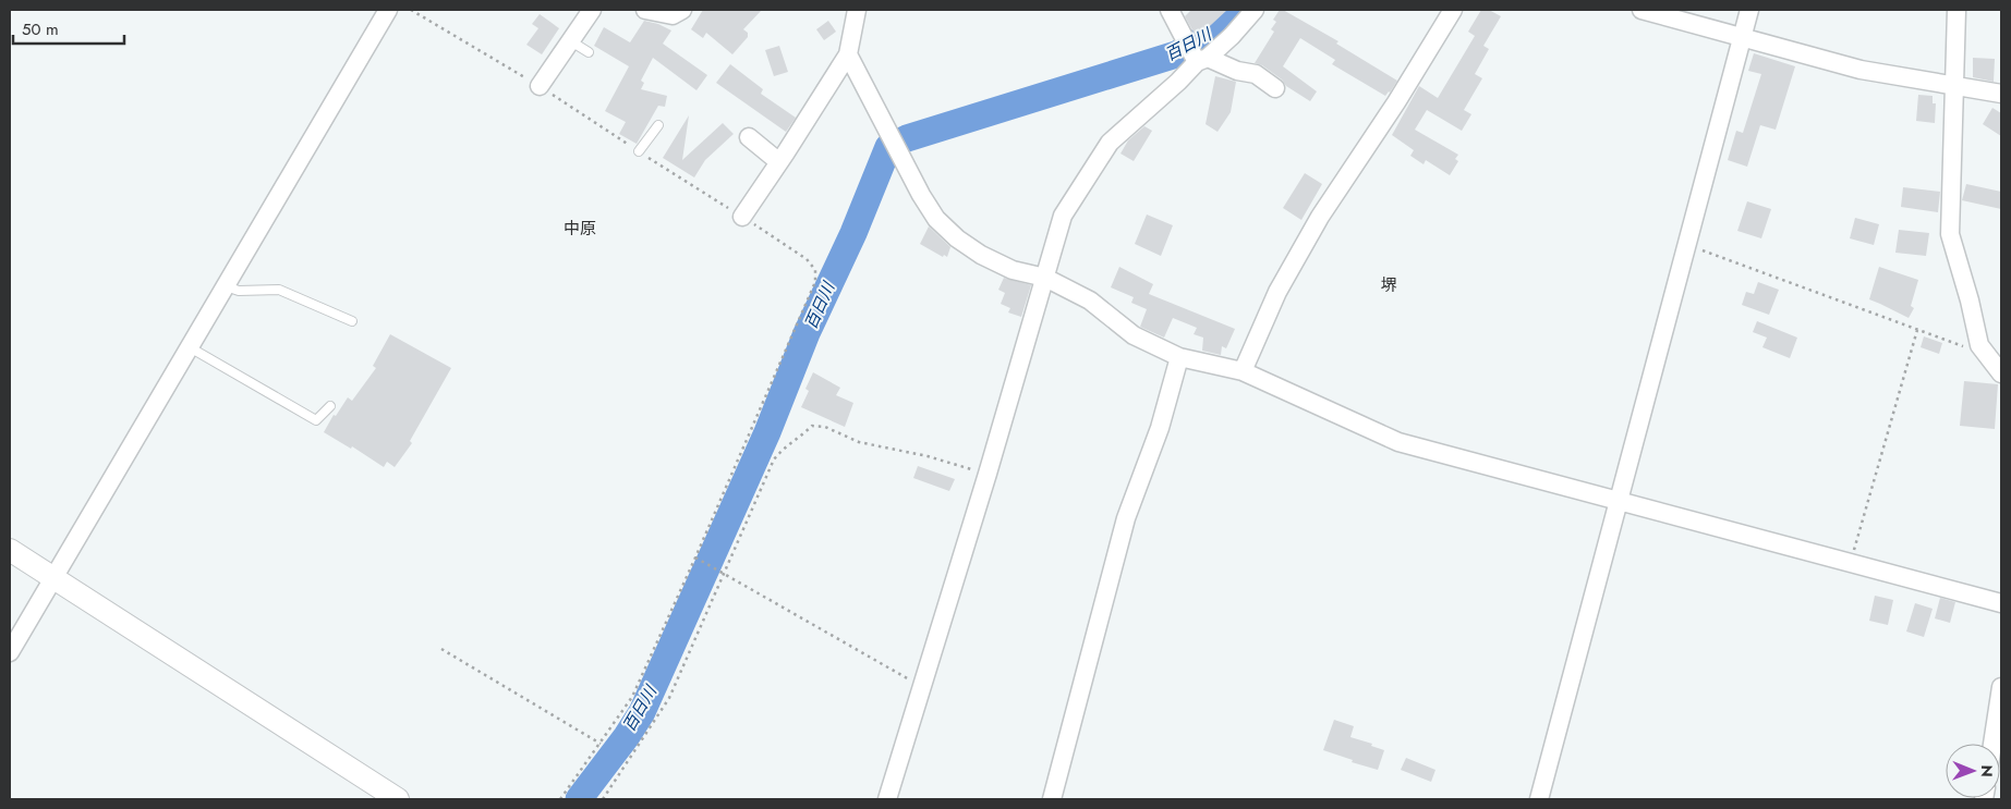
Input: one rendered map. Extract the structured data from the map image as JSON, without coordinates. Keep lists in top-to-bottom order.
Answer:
{
  "districts": ["中原", "堺"],
  "water": ["百日川"],
  "scale_bar": "50 m",
  "north": "right"
}
